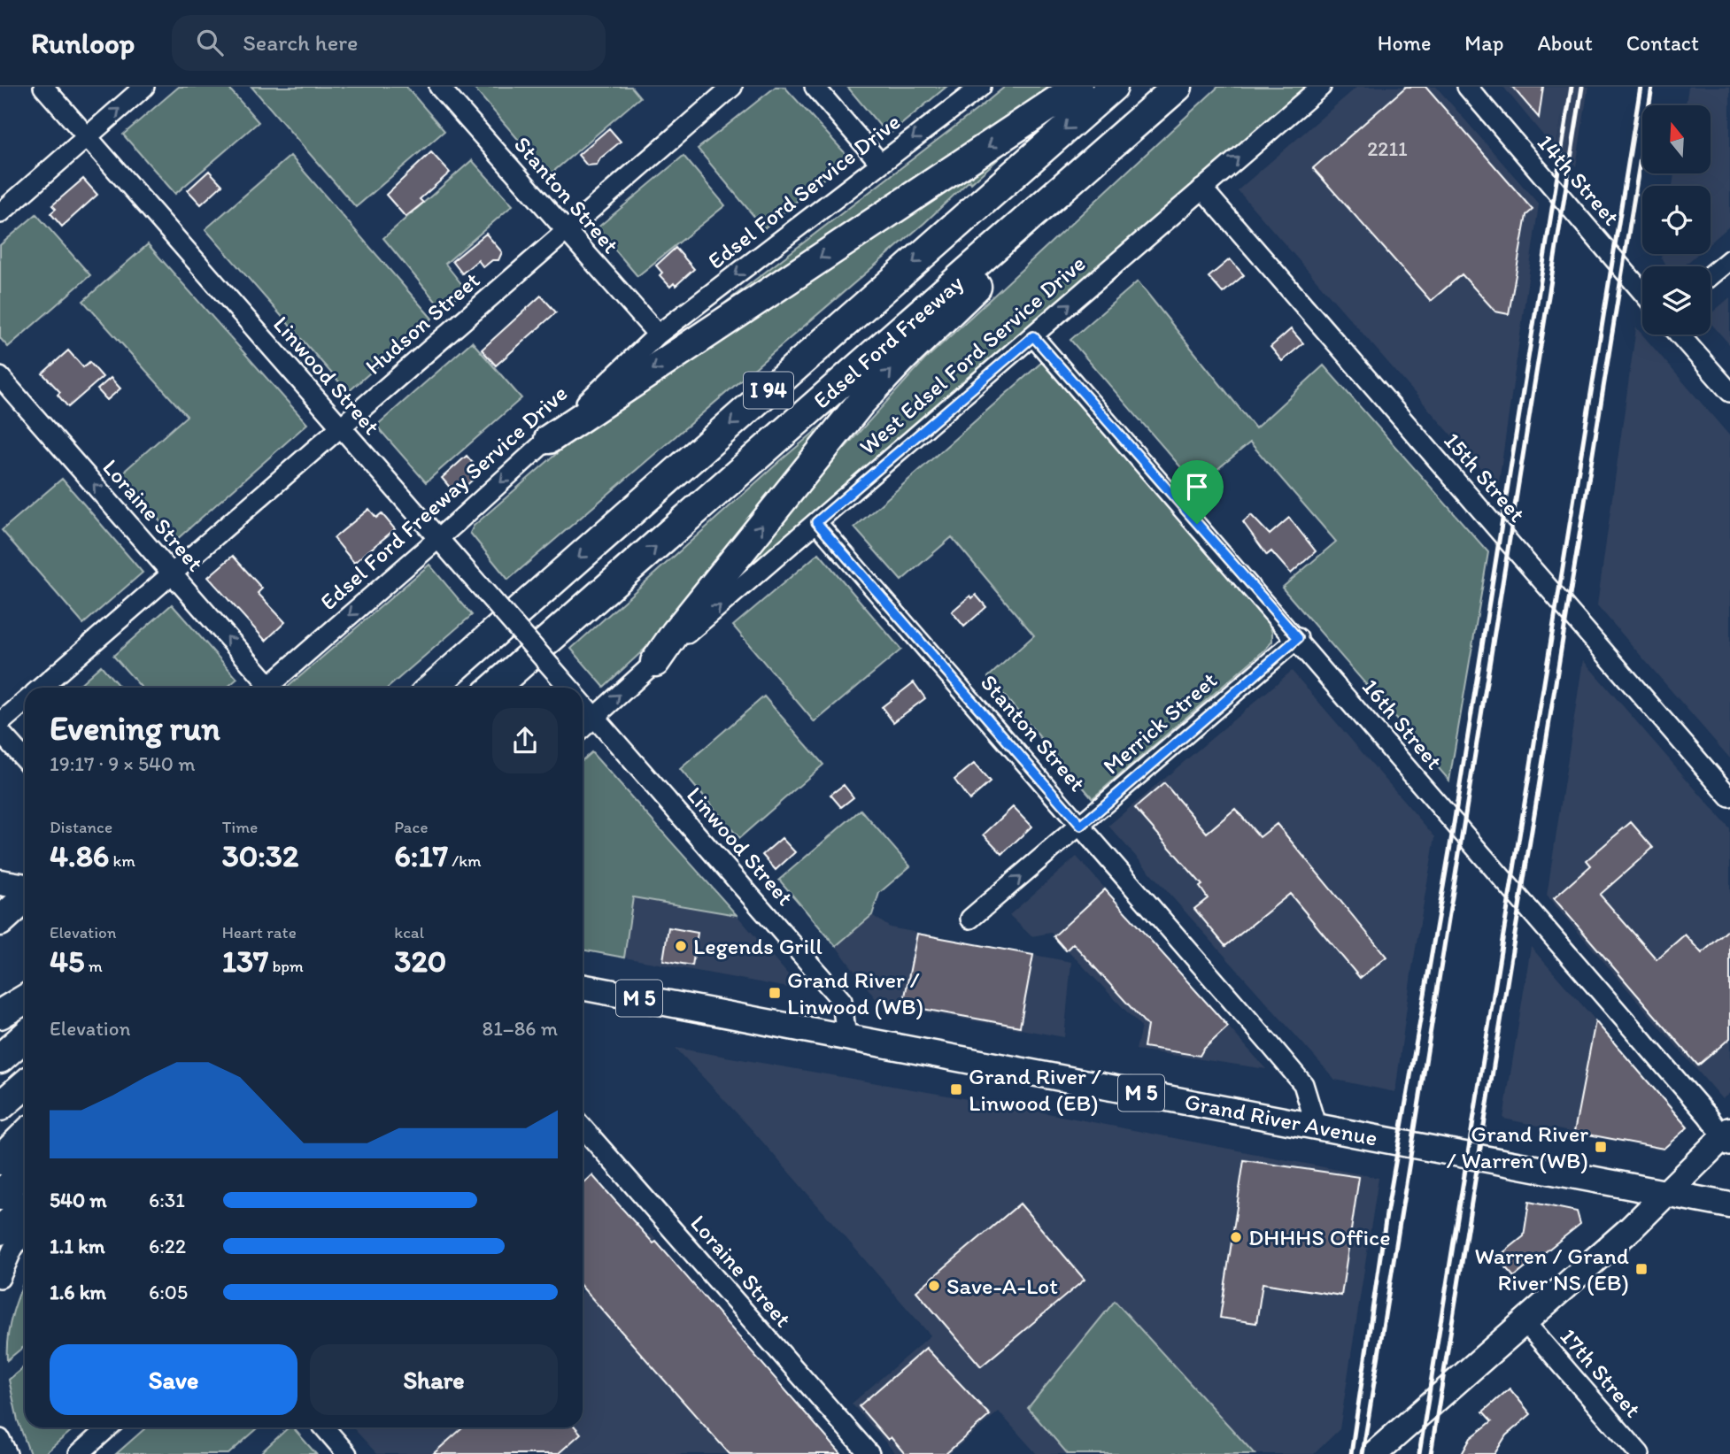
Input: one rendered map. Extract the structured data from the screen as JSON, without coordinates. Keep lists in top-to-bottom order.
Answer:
{
  "streets": {
    "highway": ["Edsel Ford Freeway", "I 94"],
    "main road": ["M 5", "Grand River Avenue"],
    "street": [
      "14th Street",
      "Edsel Ford Service Drive",
      "Stanton Street",
      "Hudson Street",
      "West Edsel Ford Service Drive",
      "Linwood Street",
      "15th Street",
      "Edsel Ford Freeway Service Drive",
      "Loraine Street",
      "Merrick Street",
      "16th Street",
      "17th Street"
    ]
  },
  "crossings": [
    ["Edsel Ford Service Drive", "Stanton Street"],
    ["Edsel Ford Service Drive", "Edsel Ford Freeway Service Drive"],
    ["Stanton Street", "Hudson Street"],
    ["Stanton Street", "West Edsel Ford Service Drive"],
    ["Stanton Street", "Edsel Ford Freeway Service Drive"],
    ["Stanton Street", "Merrick Street"],
    ["Stanton Street", "Grand River Avenue"],
    ["Hudson Street", "Linwood Street"],
    ["Hudson Street", "Loraine Street"],
    ["West Edsel Ford Service Drive", "15th Street"],
    ["West Edsel Ford Service Drive", "16th Street"],
    ["Linwood Street", "Edsel Ford Freeway Service Drive"],
    ["Linwood Street", "Grand River Avenue"],
    ["Merrick Street", "16th Street"]
  ],
  "one_way": [
    "Edsel Ford Service Drive",
    "West Edsel Ford Service Drive",
    "Edsel Ford Freeway Service Drive",
    "Loraine Street"
  ],
  "places": {
    "other": ["Legends Grill", "DHHHS Office", "Save-A-Lot"],
    "transit": [
      "Grand River / Linwood (WB)",
      "Grand River / Linwood (EB)",
      "Grand River / Warren (WB)",
      "Warren / Grand River NS (EB)"
    ]
  },
  "house_numbers": ["2211"],
  "north": "top",
  "page": {
    "header": "Runloop",
    "search": "Search here",
    "nav": [
      "Home",
      "Map",
      "About",
      "Contact"
    ],
    "heading": ["Evening run", "19:17 · 9 × 540 m"],
    "stats": [
      ["Distance", "4.86 km"],
      ["Time", "30:32"],
      ["Pace", "6:17 /km"],
      ["Elevation", "45 m"],
      ["Heart rate", "137 bpm"],
      ["kcal", "320"]
    ],
    "chart": ["Elevation", "81–86 m"],
    "list": [
      {
        "name": "540 m",
        "note": "6:31"
      },
      {
        "name": "1.1 km",
        "note": "6:22"
      },
      {
        "name": "1.6 km",
        "note": "6:05"
      }
    ],
    "buttons": ["Save", "Share"]
  }
}
